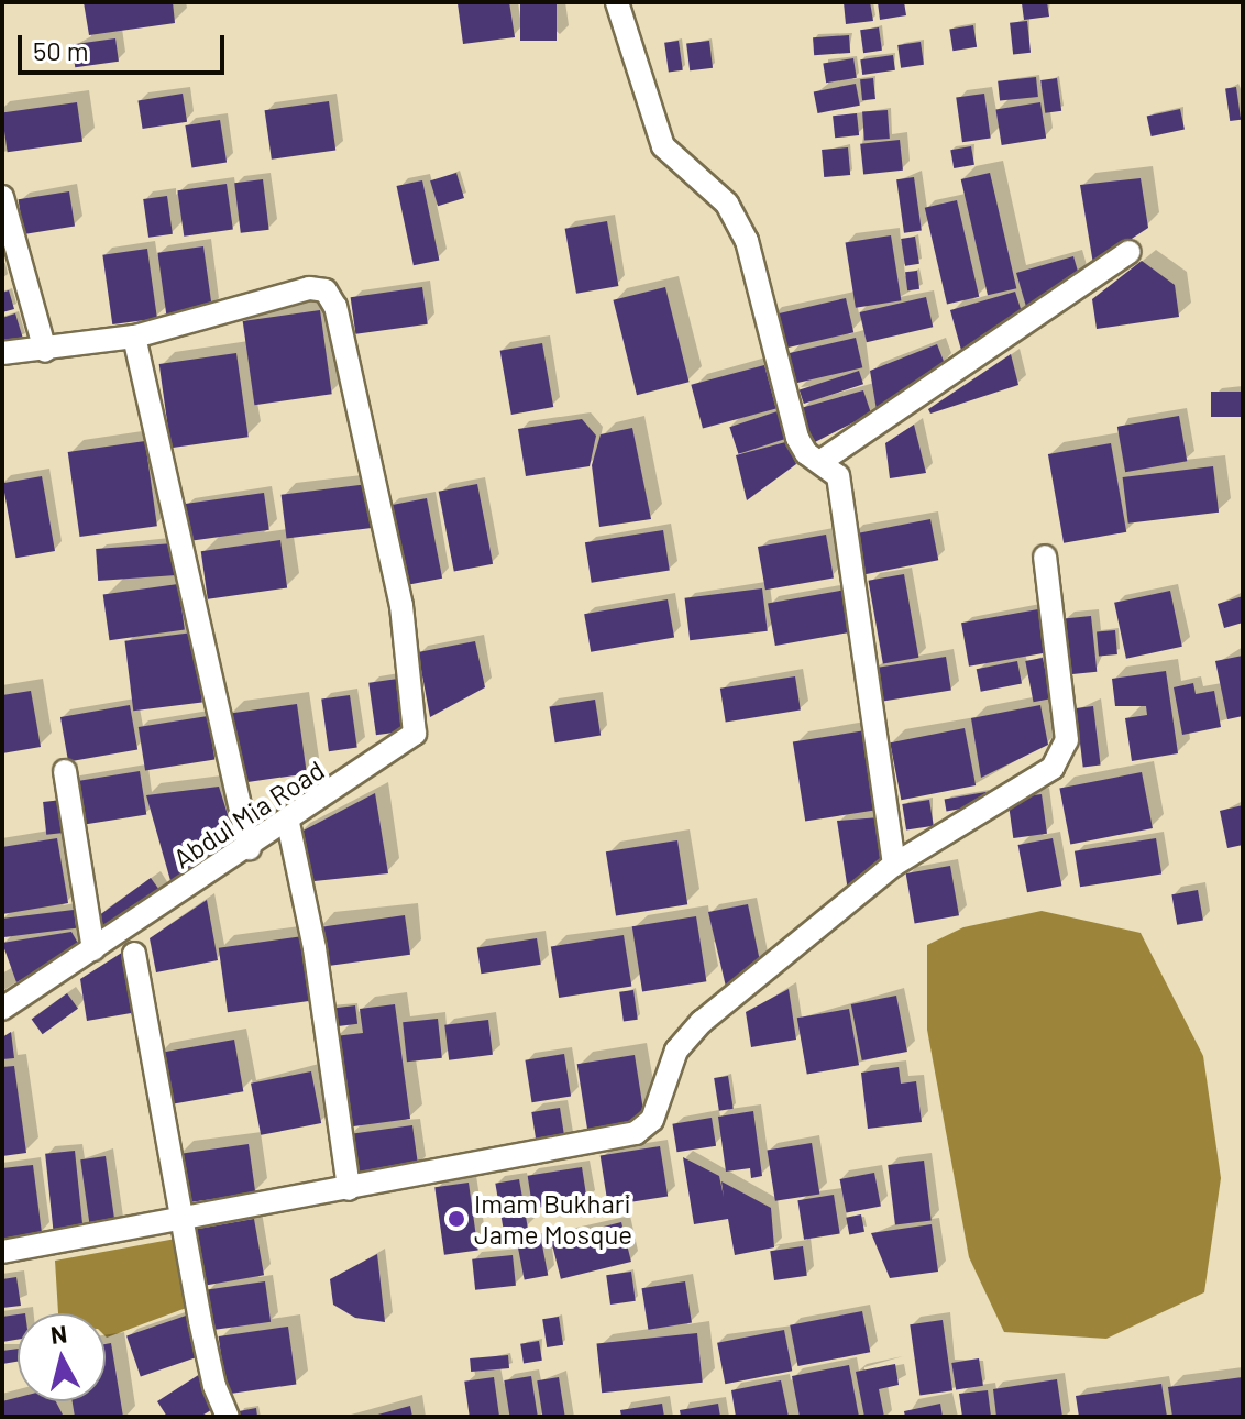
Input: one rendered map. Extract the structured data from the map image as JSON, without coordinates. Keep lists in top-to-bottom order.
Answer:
{
  "streets": {
    "street": ["Abdul Mia Road"]
  },
  "places": ["Imam Bukhari Jame Mosque"],
  "scale_bar": "50 m",
  "north": "top"
}
